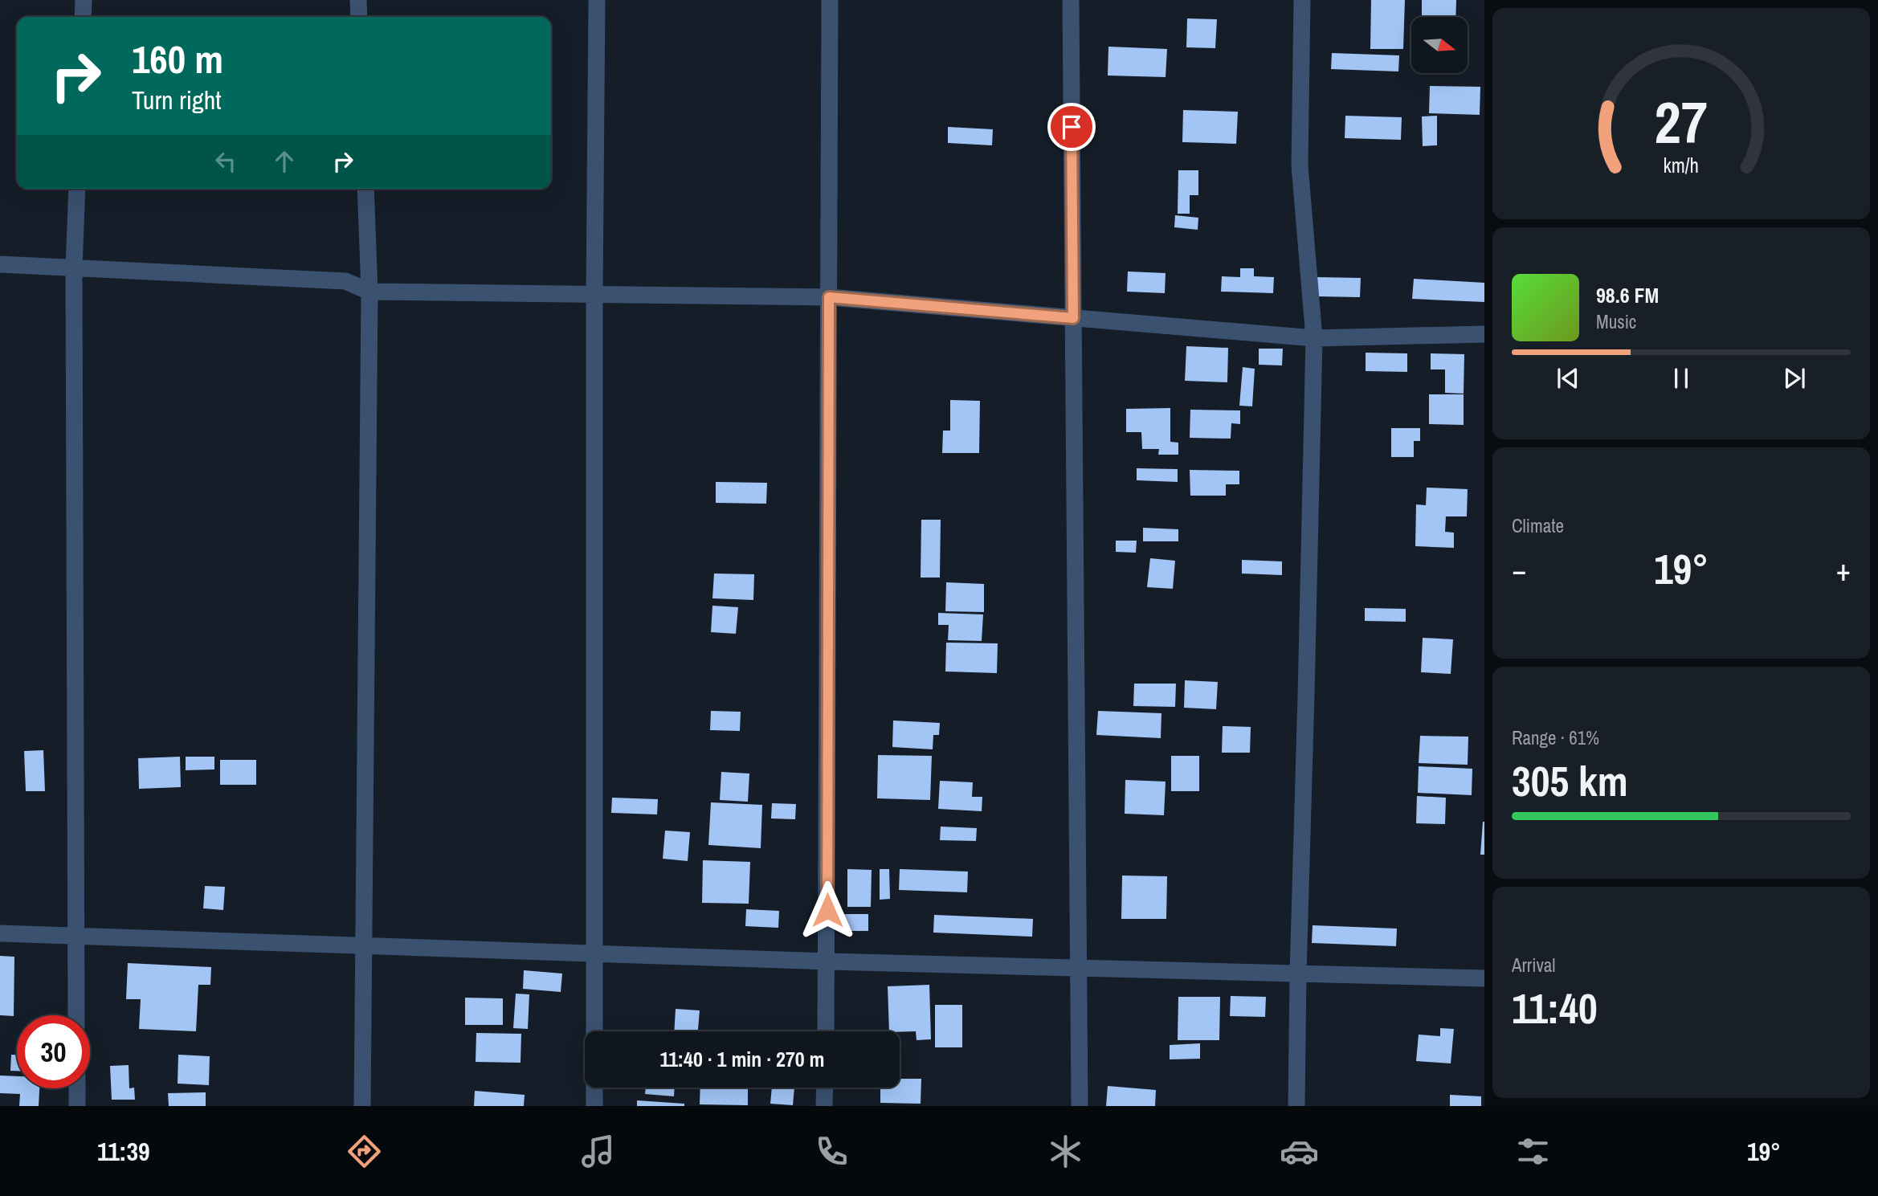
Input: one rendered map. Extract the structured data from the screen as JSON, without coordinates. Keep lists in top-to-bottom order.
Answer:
{
  "north": "right",
  "page": {
    "turn": ["160 m", "Turn right"],
    "song": ["98.6 FM", "Music"],
    "tile": [
      "Climate",
      ["Range · 61%", "305 km"],
      ["Arrival", "11:40"]
    ],
    "heat": ["−", "19°", "+"],
    "limit": "30",
    "trip": "11:40 · 1 min · 270 m",
    "tabs": ["11:39", "19°"],
    "gauge": ["27", "km/h"]
  }
}
